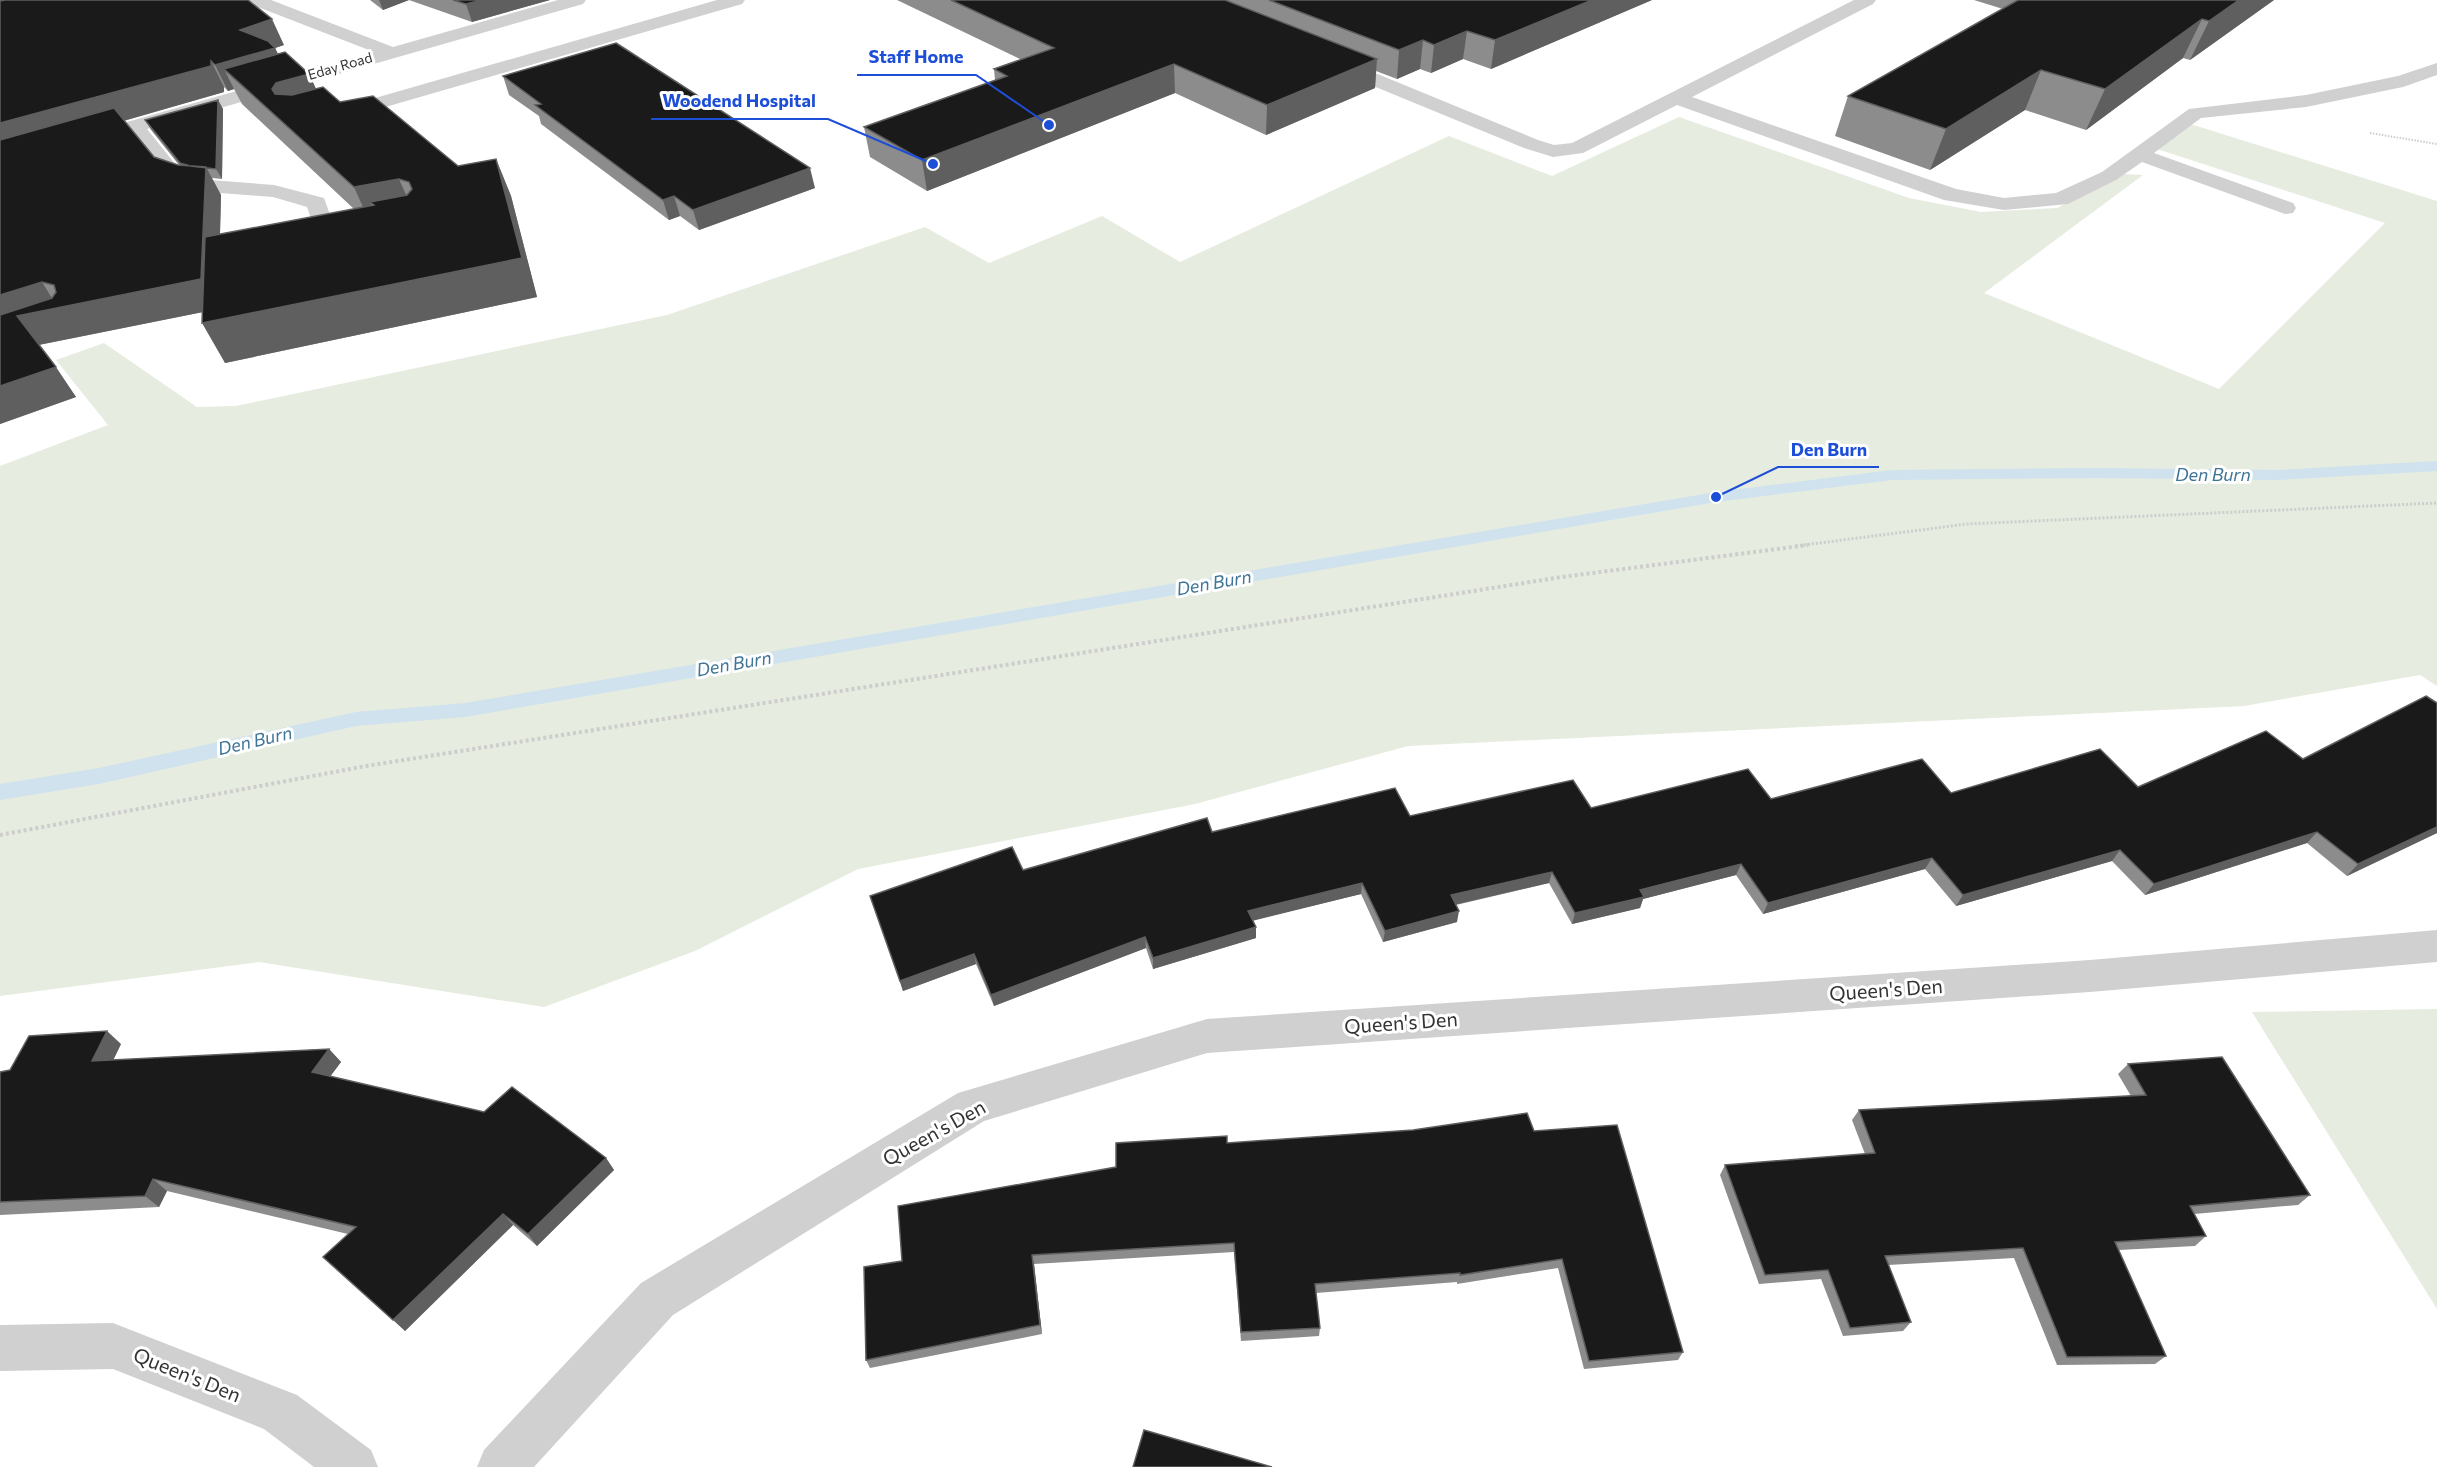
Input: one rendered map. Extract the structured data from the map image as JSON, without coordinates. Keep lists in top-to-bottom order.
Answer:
{
  "streets": {
    "street": ["Eday Road", "Queen's Den"]
  },
  "water": ["Den Burn"],
  "places": ["Staff Home", "Woodend Hospital", "Den Burn"]
}
